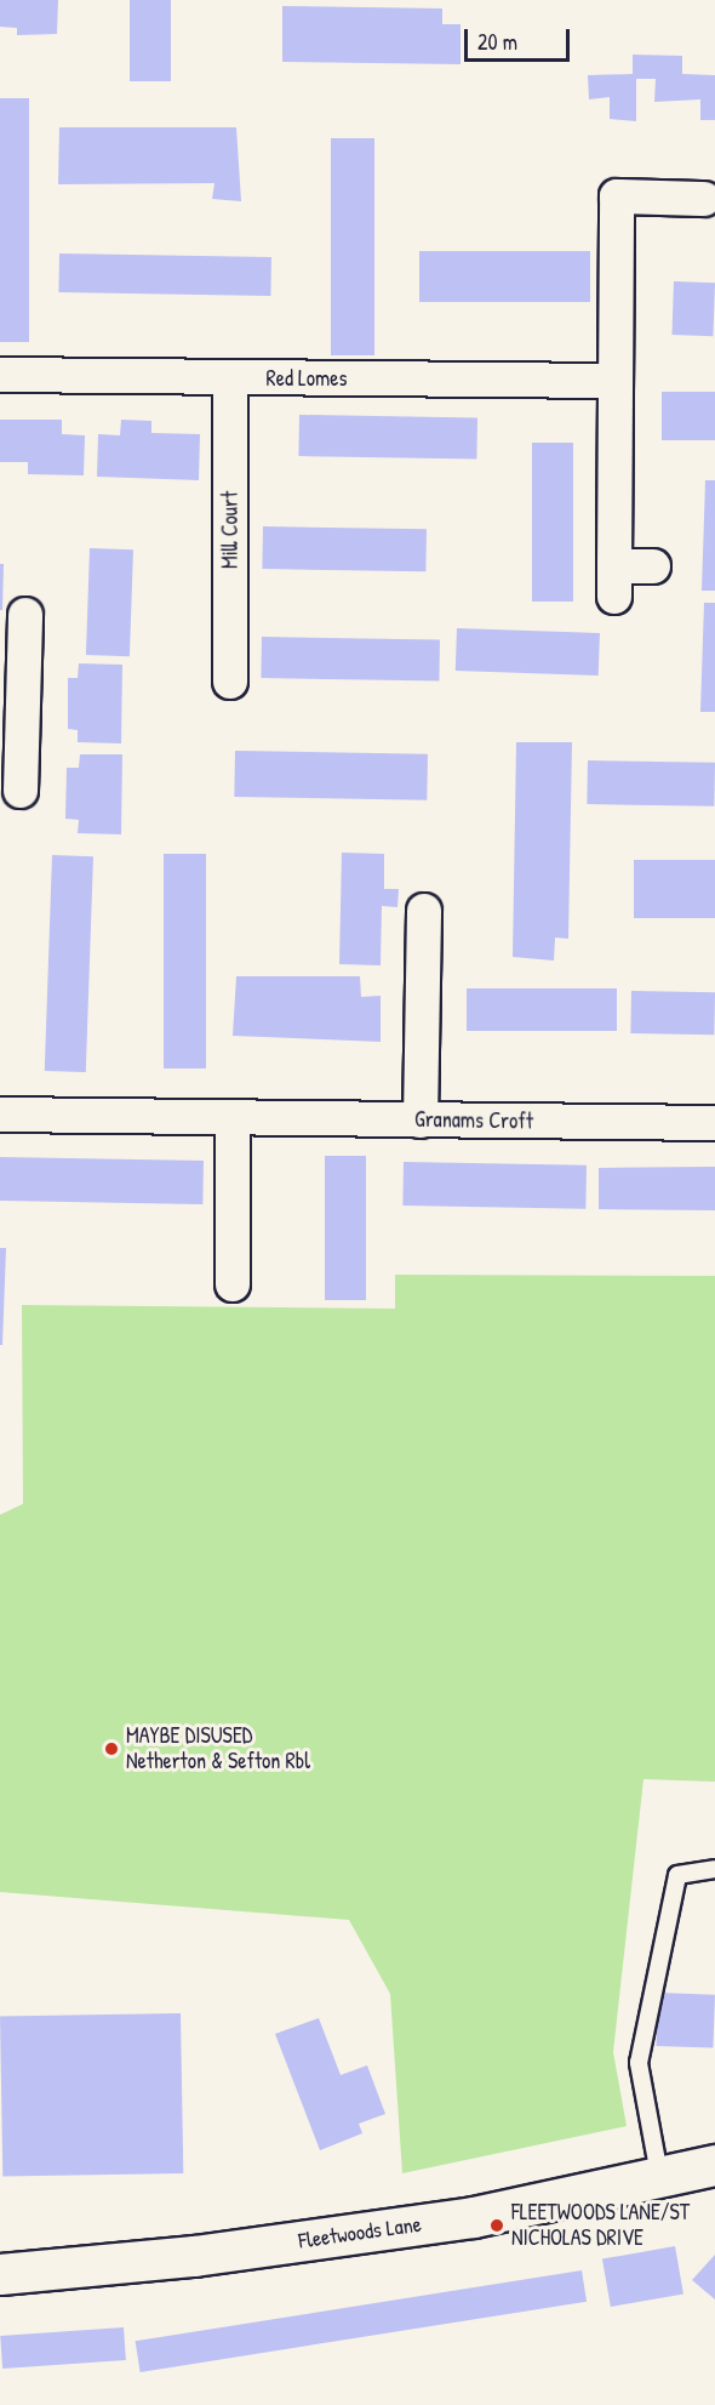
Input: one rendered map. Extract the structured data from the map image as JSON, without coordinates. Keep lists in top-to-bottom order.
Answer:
{
  "streets": {
    "street": [
      "Red Lomes",
      "Mill Court",
      "Granams Croft",
      "Fleetwoods Lane"
    ]
  },
  "crossings": [
    ["Red Lomes", "Mill Court"]
  ],
  "places": ["MAYBE DISUSED Netherton & Sefton Rbl", "FLEETWOODS LANE/ST NICHOLAS DRIVE"],
  "scale_bar": "20 m"
}
